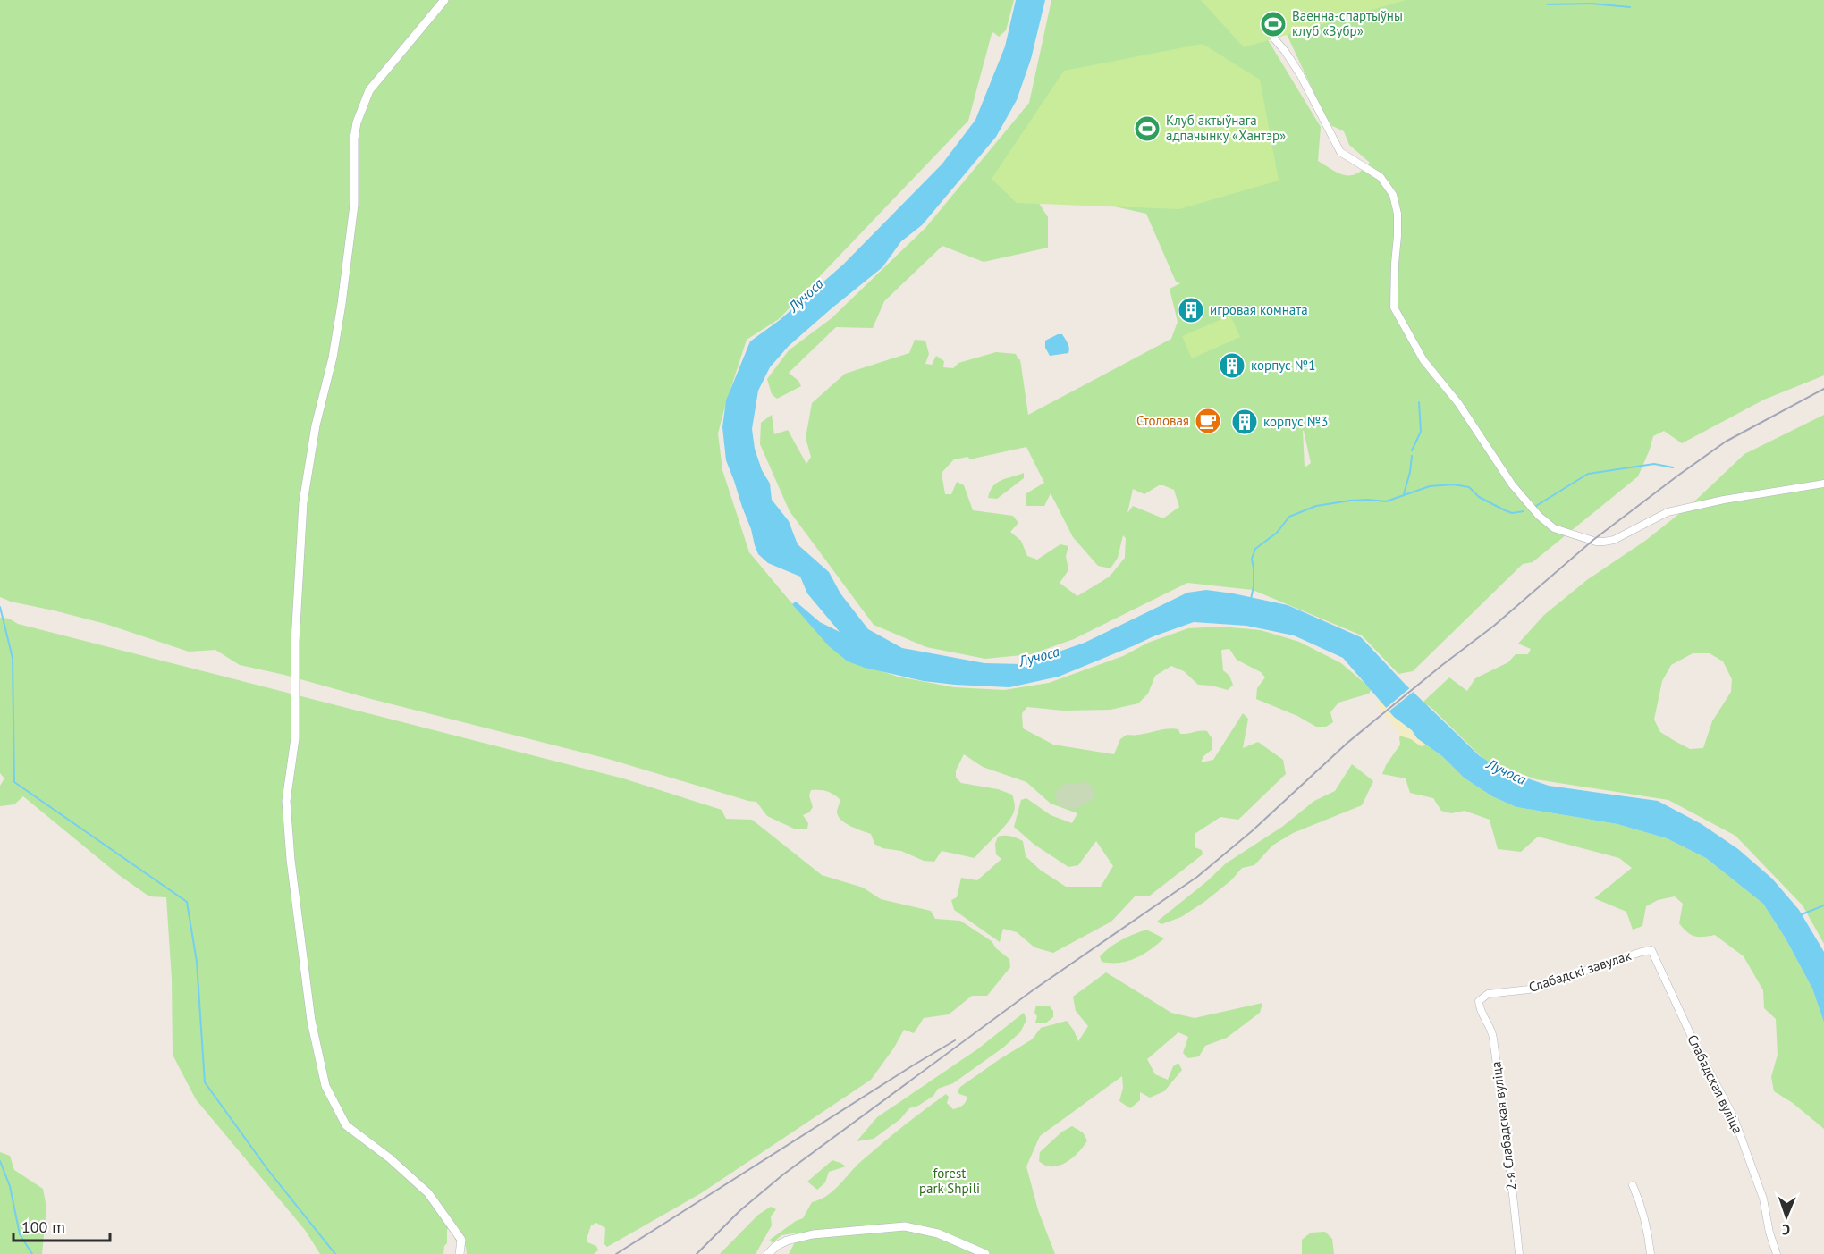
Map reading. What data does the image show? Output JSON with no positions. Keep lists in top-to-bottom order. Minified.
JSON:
{"streets":{"street":["Слабадскі завулак","Слабадская вуліца","2-я Слабадская вуліца"]},"crossings":[["Слабадскі завулак","Слабадская вуліца"],["Слабадскі завулак","2-я Слабадская вуліца"]],"water":["Лучоса"],"parks":["forest park Shpili"],"places":{"sports":["Ваенна-спартыўны клуб «Зубр»","Клуб актыўнага адпачынку «Хантэр»"],"building":["игровая комната","корпус №1","корпус №3"],"cafe":["Столовая"]},"scale_bar":"100 m","north":"bottom"}
